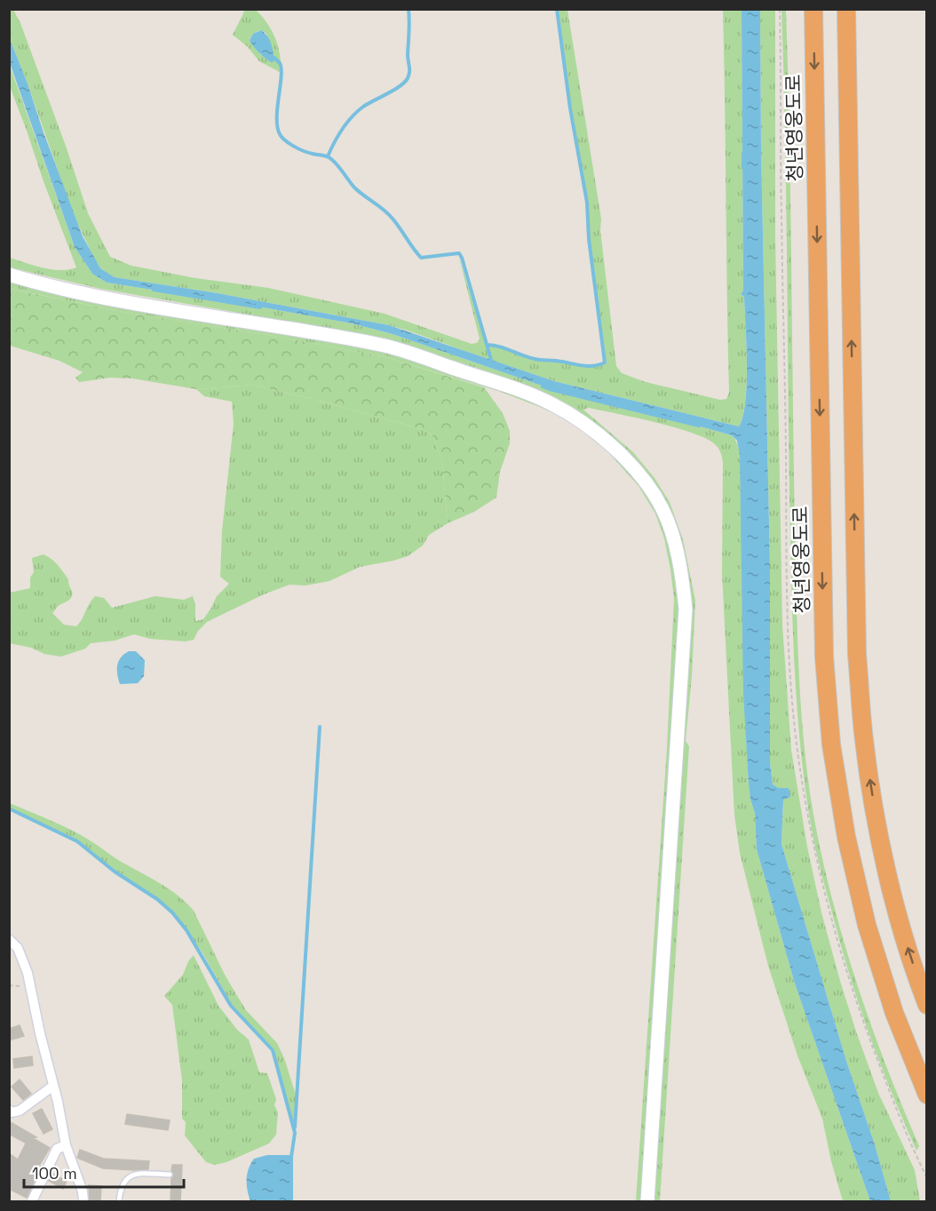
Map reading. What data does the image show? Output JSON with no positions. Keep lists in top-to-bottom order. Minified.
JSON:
{"streets":{"highway":["청년영웅도로"]},"scale_bar":"100 m"}
